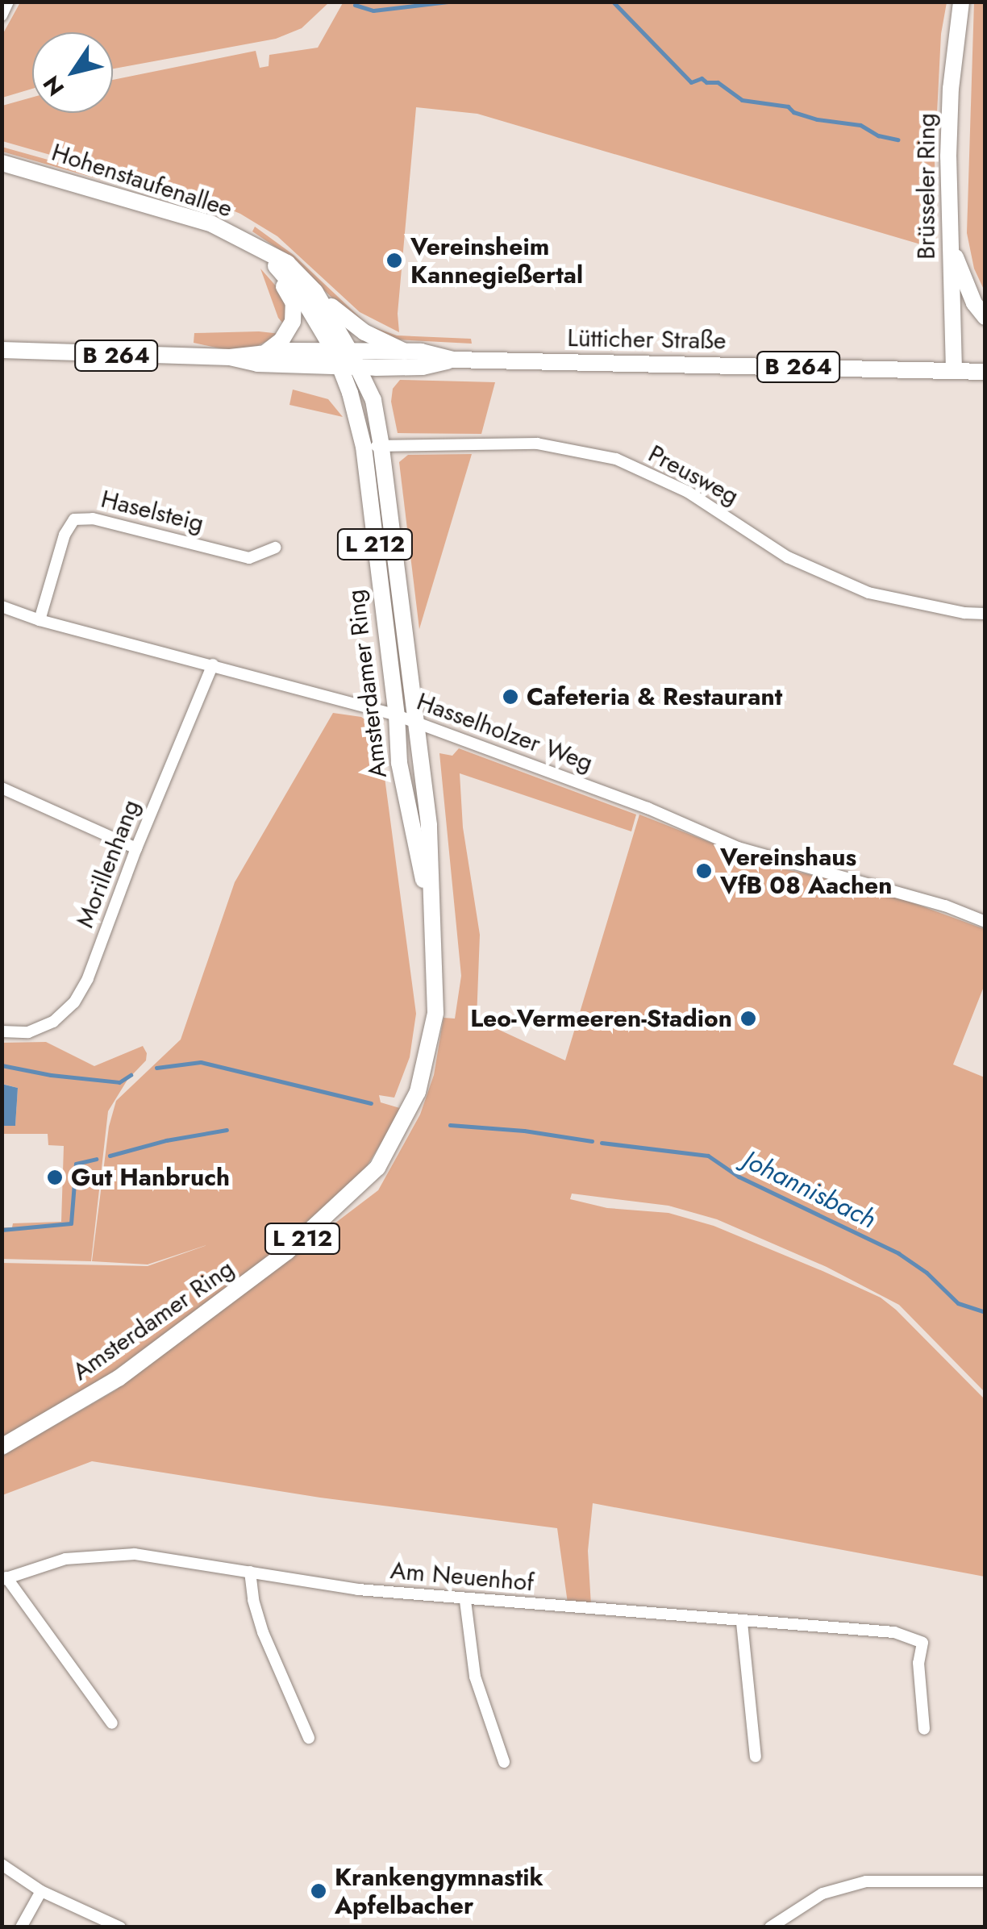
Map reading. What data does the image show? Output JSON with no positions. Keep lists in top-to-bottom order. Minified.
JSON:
{"streets":{"main road":["Hohenstaufenallee","Brüsseler Ring","Lütticher Straße","B 264","L 212","Amsterdamer Ring"],"street":["Preusweg","Haselsteig","Hasselholzer Weg","Morillenhang","Am Neuenhof"]},"crossings":[["Hohenstaufenallee","Lütticher Straße"],["Hohenstaufenallee","Amsterdamer Ring"],["Brüsseler Ring","Lütticher Straße"],["Lütticher Straße","Amsterdamer Ring"],["Preusweg","Amsterdamer Ring"],["Haselsteig","Hasselholzer Weg"],["Amsterdamer Ring","Hasselholzer Weg"],["Hasselholzer Weg","Morillenhang"]],"water":["Johannisbach"],"places":["Vereinsheim Kannegießertal","Cafeteria & Restaurant","Vereinshaus VfB 08 Aachen","Leo-Vermeeren-Stadion","Gut Hanbruch","Krankengymnastik Apfelbacher"],"north":"bottom left"}
